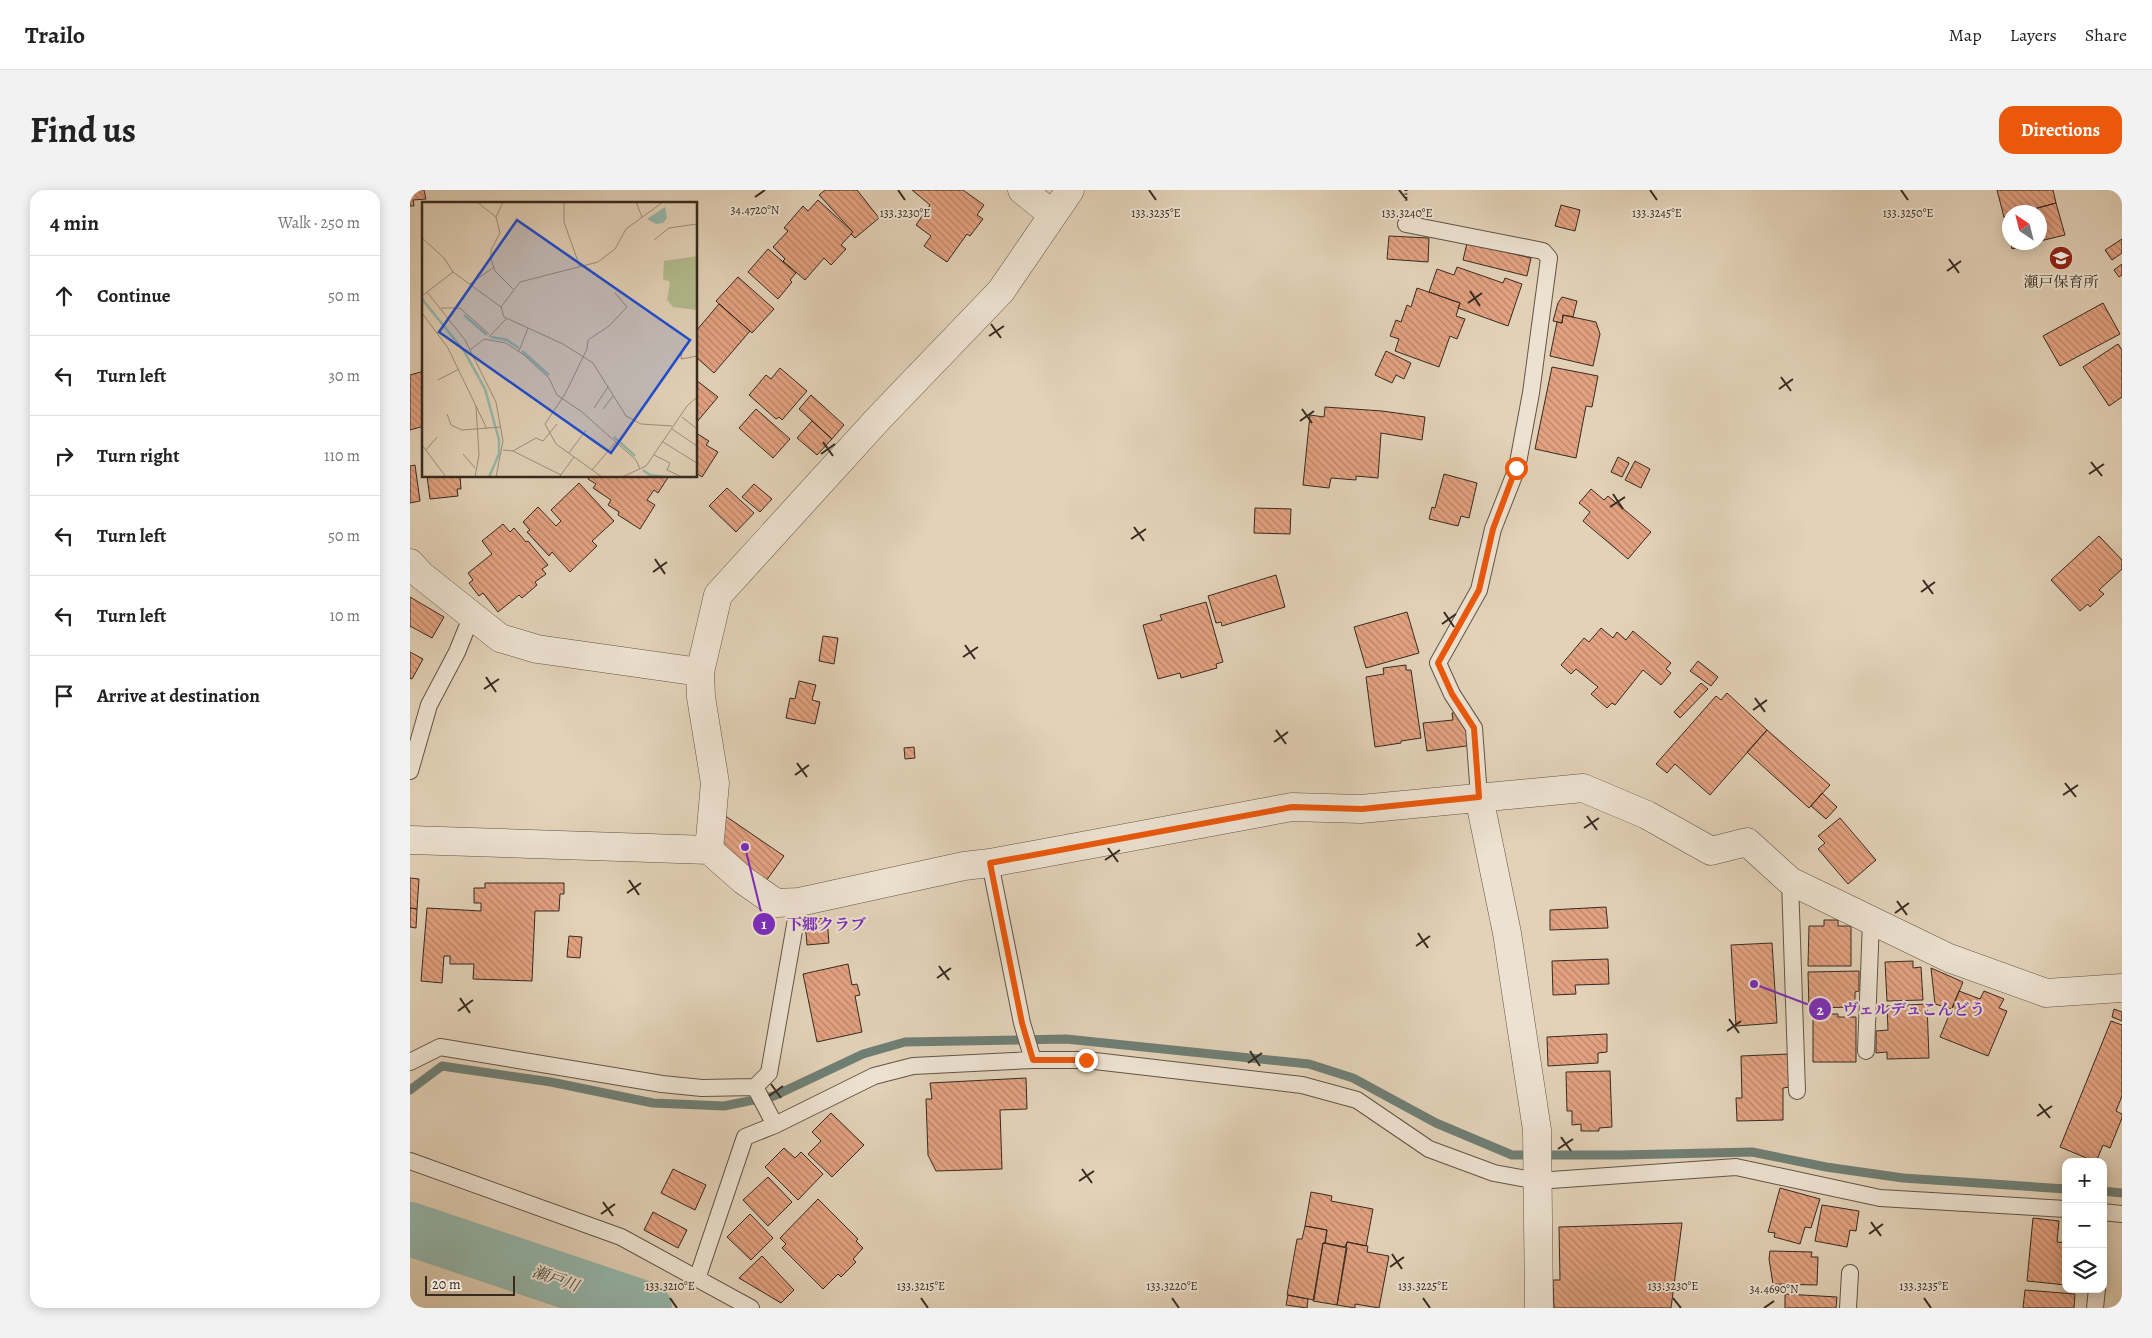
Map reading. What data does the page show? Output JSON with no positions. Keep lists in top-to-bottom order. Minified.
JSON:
{"water":["瀬戸川"],"places":{"school or university":["瀬戸保育所"],"other":["下郷クラブ","ヴェルデュこんどう"]},"scale_bar":"20 m","north":"top left","page":{"header":"Trailo","nav":["Map","Layers","Share"],"title":"Find us","buttons":"Directions","heading":["4 min","Walk · 250 m"],"list":[["Continue","50 m"],["Turn left","30 m"],["Turn right","110 m"],["Turn left","50 m"],["Turn left","10 m"],"Arrive at destination"],"map_buttons":["+","−"],"scale":"20 m"},"coordinates":["34.4720°N","133.3245°E","133.3230°E","133.3235°E","133.3240°E","133.3250°E","133.3210°E","133.3215°E","133.3220°E","133.3225°E","34.4690°N"]}
